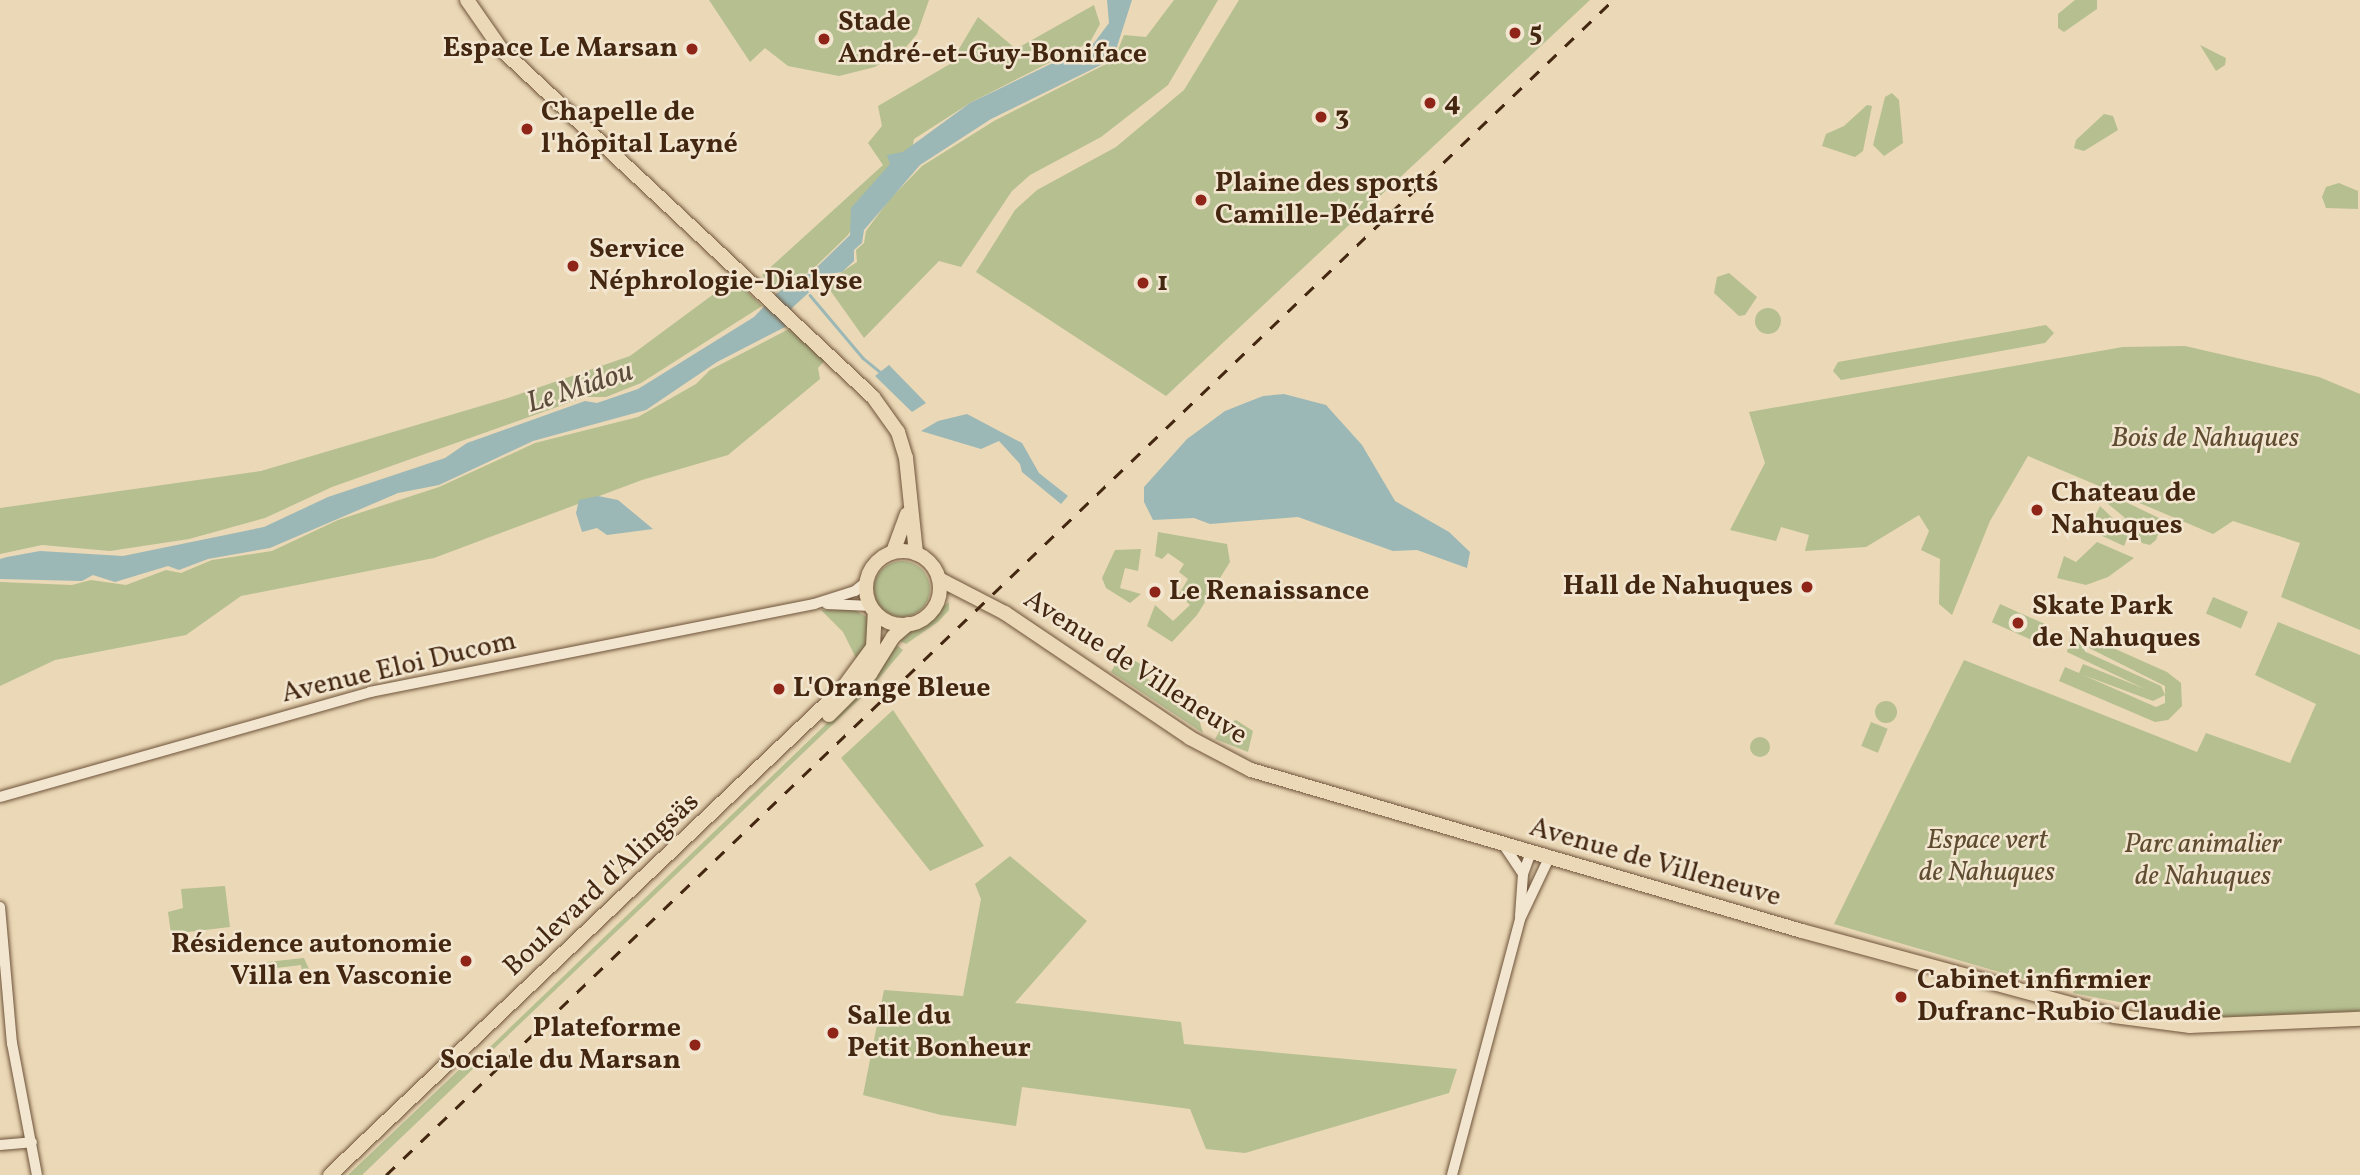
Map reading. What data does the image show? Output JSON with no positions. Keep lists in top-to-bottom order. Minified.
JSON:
{"streets":{"main road":["Avenue de Villeneuve","Boulevard d'Alingsäs"],"street":["Avenue Eloi Ducom"]},"crossings":[["Avenue Eloi Ducom","Avenue de Villeneuve"],["Avenue Eloi Ducom","Boulevard d'Alingsäs"],["Avenue de Villeneuve","Boulevard d'Alingsäs"]],"water":["Le Midou"],"parks":["Bois de Nahuques","Espace vert de Nahuques","Parc animalier de Nahuques"],"places":["5","Stade André-et-Guy-Boniface","Espace Le Marsan","4","3","Chapelle de l'hôpital Layné","Plaine des sports Camille-Pédarré","Service Néphrologie-Dialyse","1","Chateau de Nahuques","Hall de Nahuques","Le Renaissance","Skate Park de Nahuques","L'Orange Bleue","Résidence autonomie Villa en Vasconie","Cabinet infirmier Dufranc-Rubio Claudie","Salle du Petit Bonheur","Plateforme Sociale du Marsan"]}
